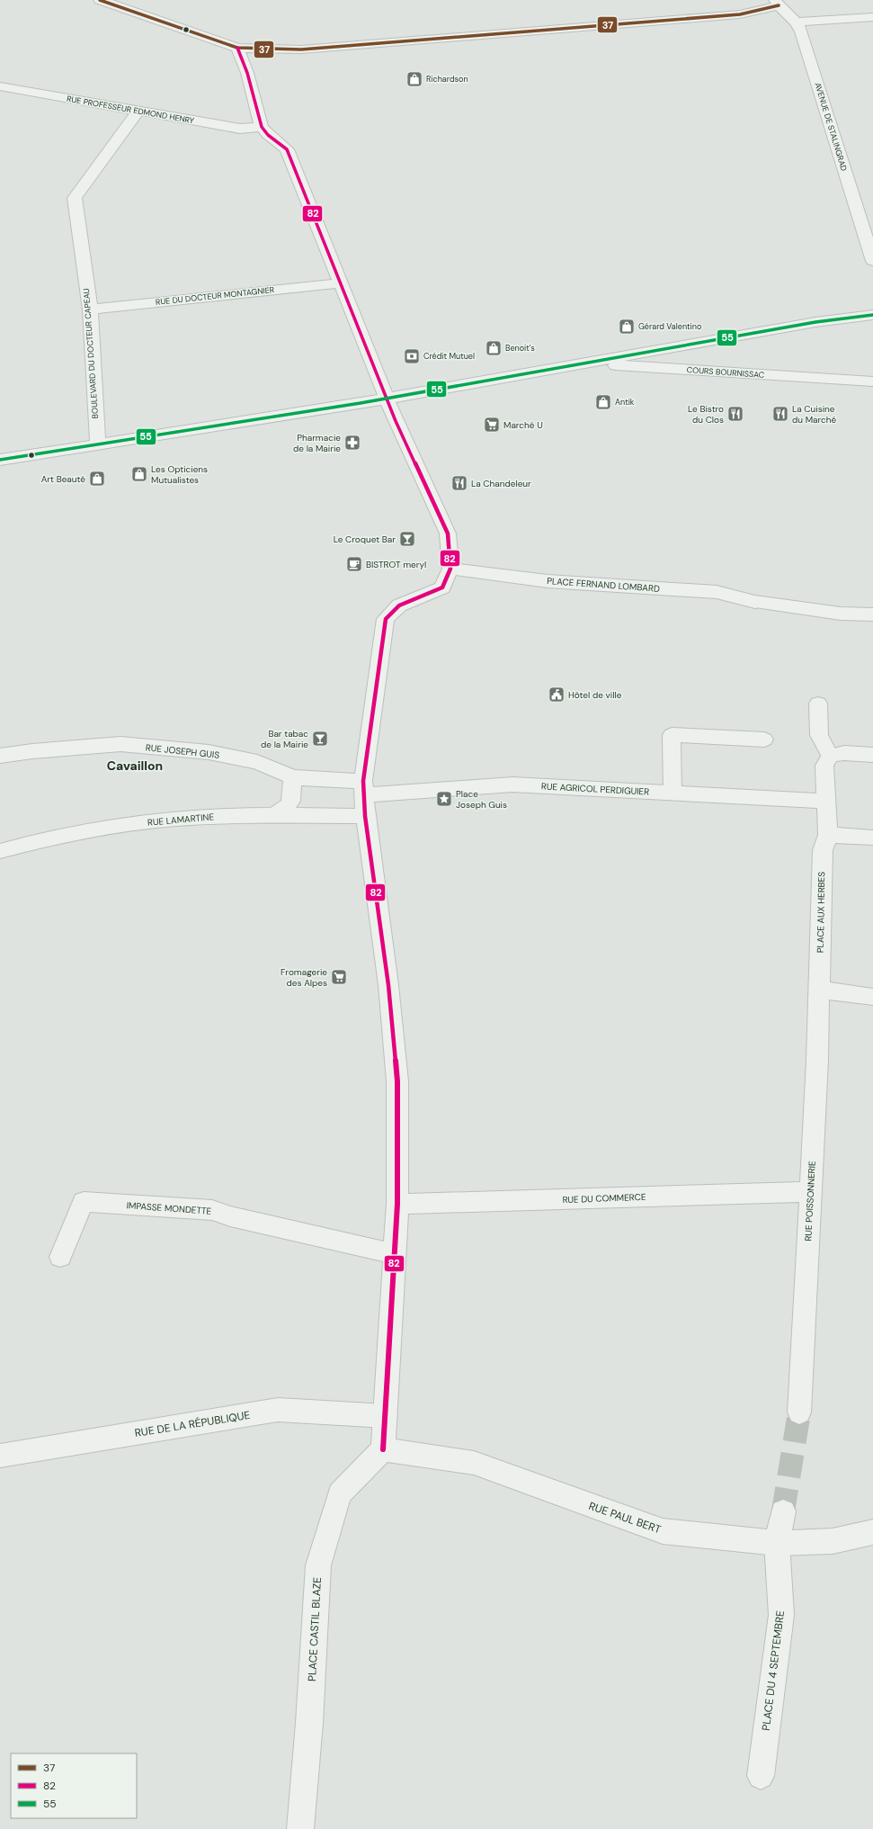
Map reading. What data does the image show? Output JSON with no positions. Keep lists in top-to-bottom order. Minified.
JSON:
{"streets":{"street":["RUE PROFESSEUR EDMOND HENRY","AVENUE DE STALINGRAD","RUE DU DOCTEUR MONTAGNIER","BOULEVARD DU DOCTEUR CAPEAU","COURS BOURNISSAC","PLACE FERNAND LOMBARD","RUE JOSEPH GUIS","RUE AGRICOL PERDIGUIER","RUE LAMARTINE","PLACE AUX HERBES","RUE DU COMMERCE","RUE POISSONNERIE","IMPASSE MONDETTE","RUE DE LA RÉPUBLIQUE","RUE PAUL BERT","PLACE CASTIL BLAZE","PLACE DU 4 SEPTEMBRE"]},"crossings":[["RUE PROFESSEUR EDMOND HENRY","BOULEVARD DU DOCTEUR CAPEAU"],["RUE DU DOCTEUR MONTAGNIER","BOULEVARD DU DOCTEUR CAPEAU"],["BOULEVARD DU DOCTEUR CAPEAU","COURS BOURNISSAC"],["RUE JOSEPH GUIS","RUE AGRICOL PERDIGUIER"],["RUE JOSEPH GUIS","RUE LAMARTINE"],["RUE AGRICOL PERDIGUIER","RUE LAMARTINE"],["RUE AGRICOL PERDIGUIER","PLACE AUX HERBES"],["PLACE AUX HERBES","RUE POISSONNERIE"],["RUE DU COMMERCE","RUE POISSONNERIE"],["RUE PAUL BERT","PLACE CASTIL BLAZE"],["RUE PAUL BERT","PLACE DU 4 SEPTEMBRE"]],"districts":["Cavaillon"],"places":{"shop":["Richardson","Gérard Valentino","Benoit's","Antik","Les Opticiens Mutualistes","Art Beauté"],"bank":["Crédit Mutuel"],"restaurant":["Le Bistro du Clos","La Cuisine du Marché","La Chandeleur"],"supermarket":["Marché U","Fromagerie des Alpes"],"pharmacy":["Pharmacie de la Mairie"],"bar":["Le Croquet Bar","Bar tabac de la Mairie"],"cafe":["BISTROT meryl"],"public building":["Hôtel de ville"],"place":["Place Joseph Guis"]},"lines":["transit line 37","transit line 82","transit line 55"],"legend":["37","82","55"]}
